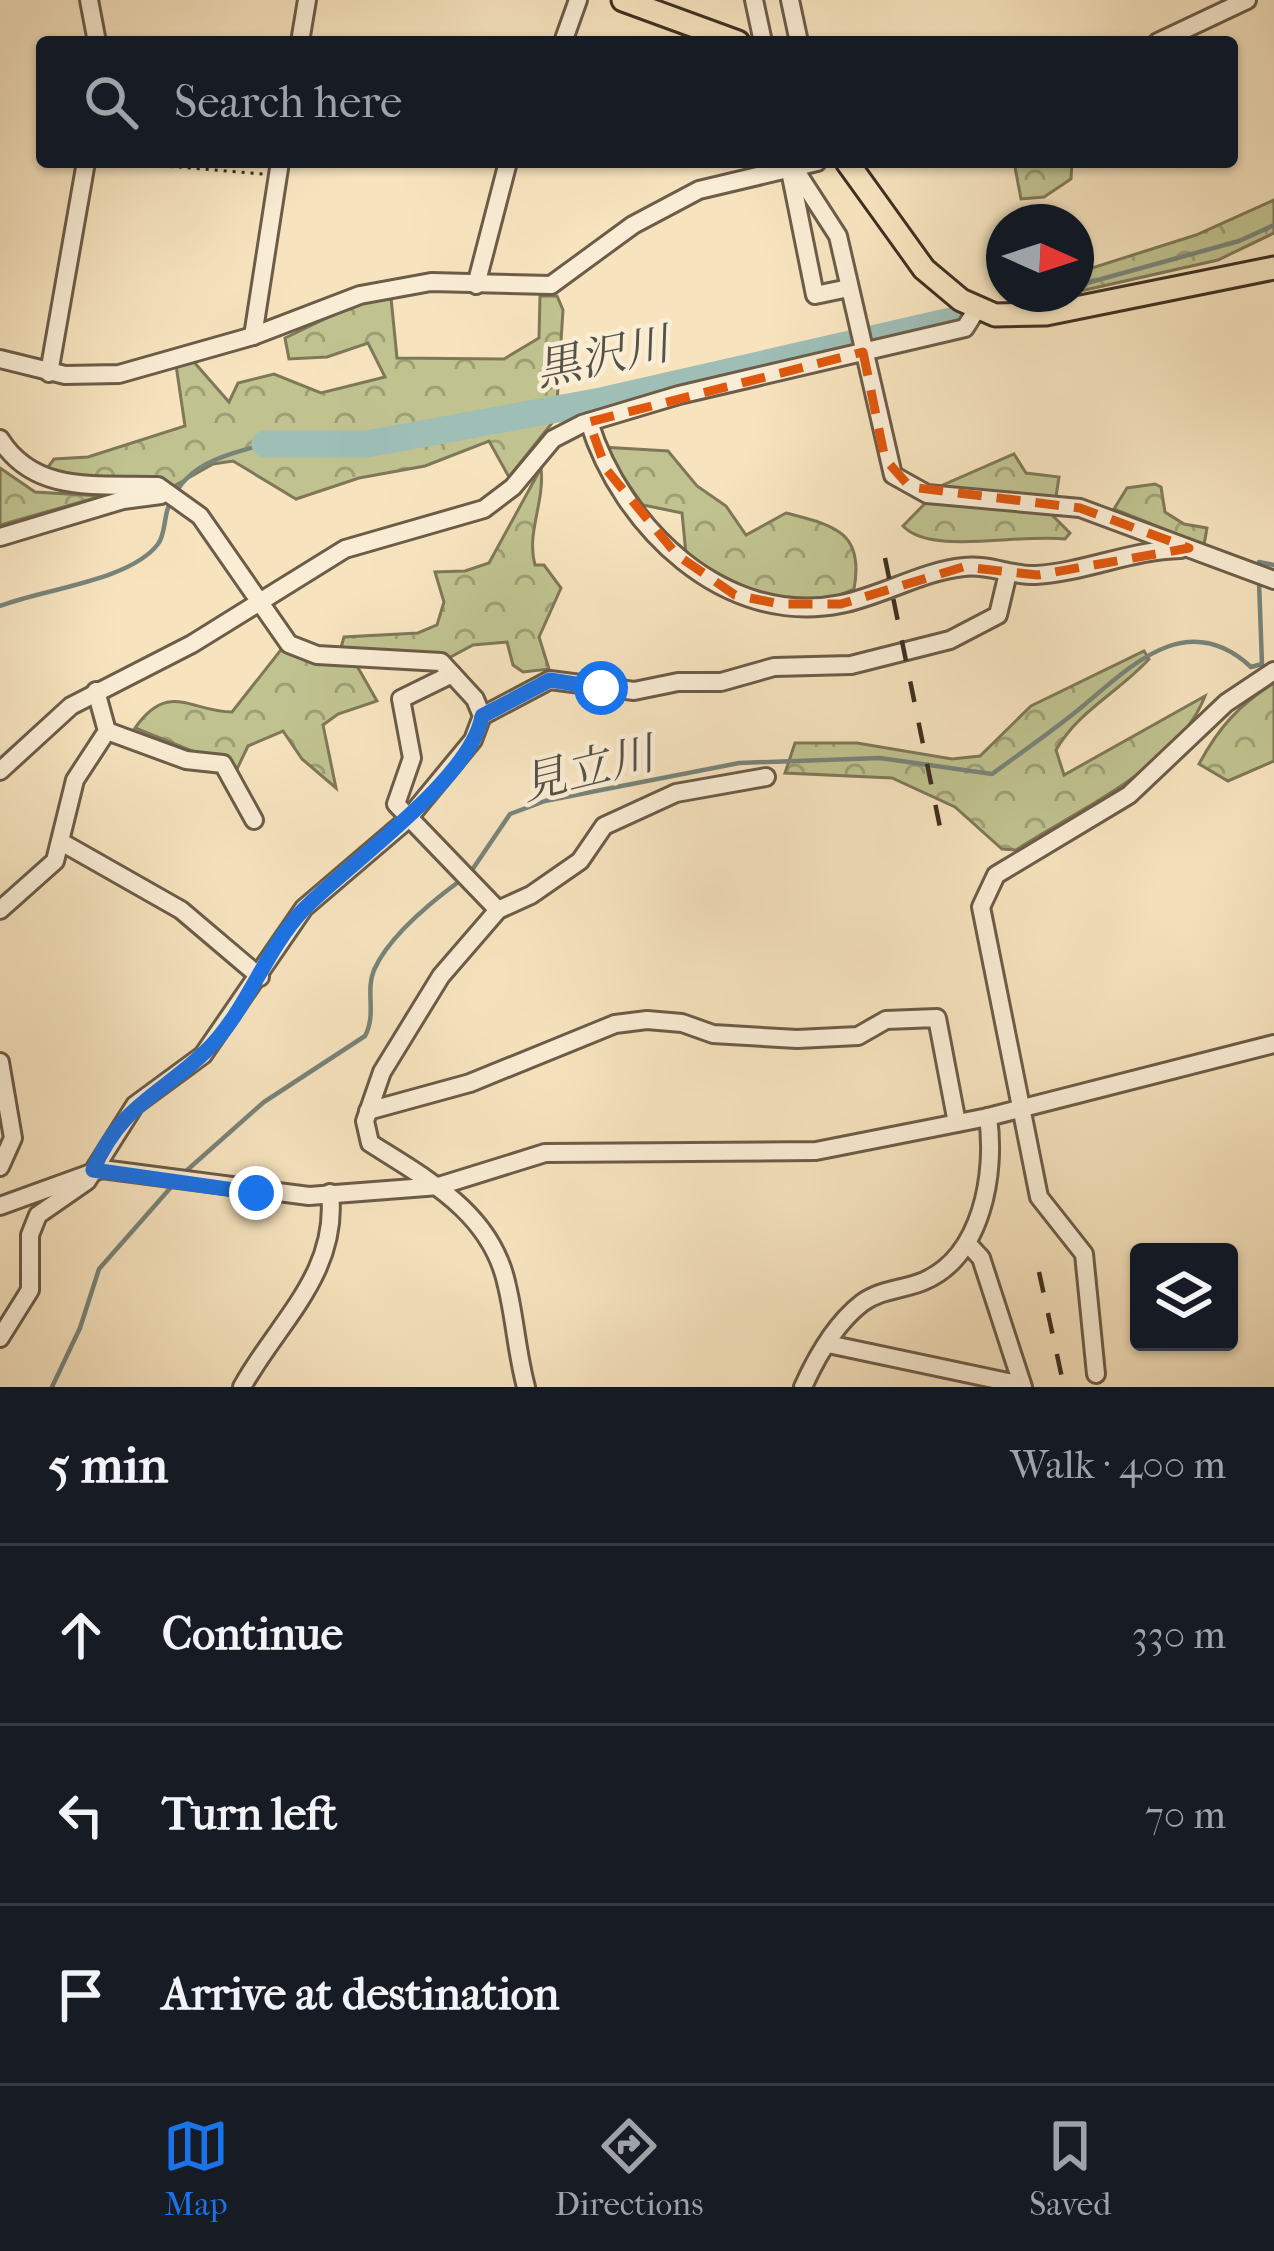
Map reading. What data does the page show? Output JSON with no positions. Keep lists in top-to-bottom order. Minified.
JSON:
{"water":["黒沢川","見立川"],"north":"right","page":{"search":"Search here","heading":["5 min","Walk · 400 m"],"list":[["Continue","330 m"],["Turn left","70 m"],"Arrive at destination"],"nav":["Map","Directions","Saved"]}}
